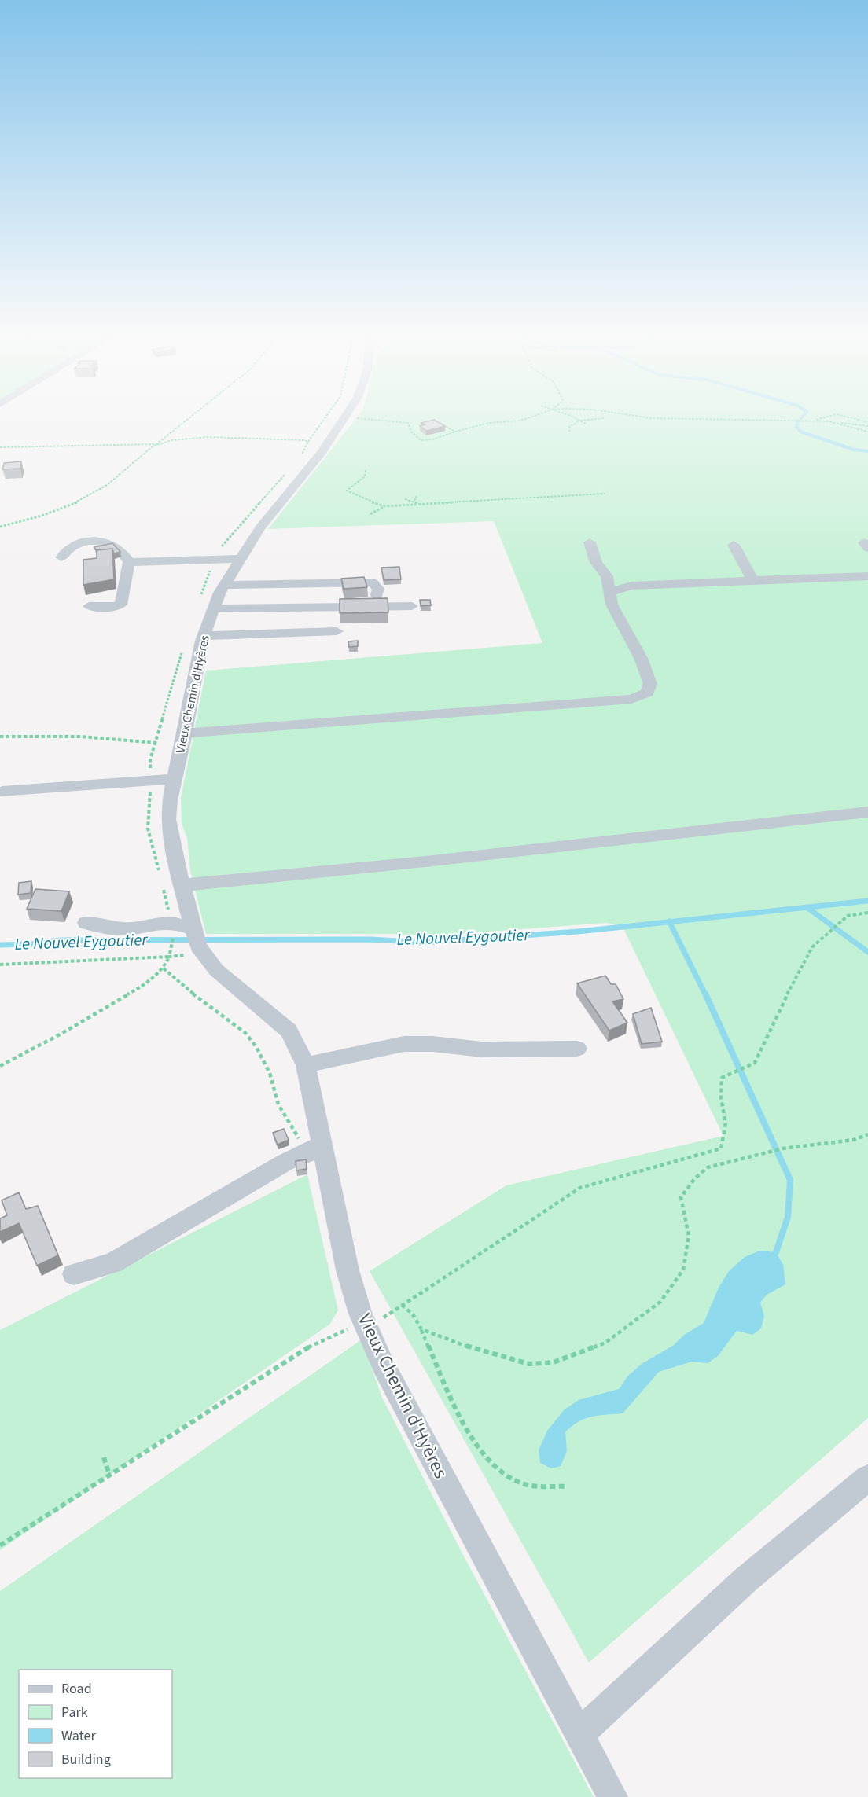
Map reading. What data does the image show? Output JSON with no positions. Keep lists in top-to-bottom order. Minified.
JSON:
{"streets":{"street":["Vieux Chemin d'Hyères"]},"water":["Le Nouvel Eygoutier"],"legend":["Road","Park","Water","Building"]}
